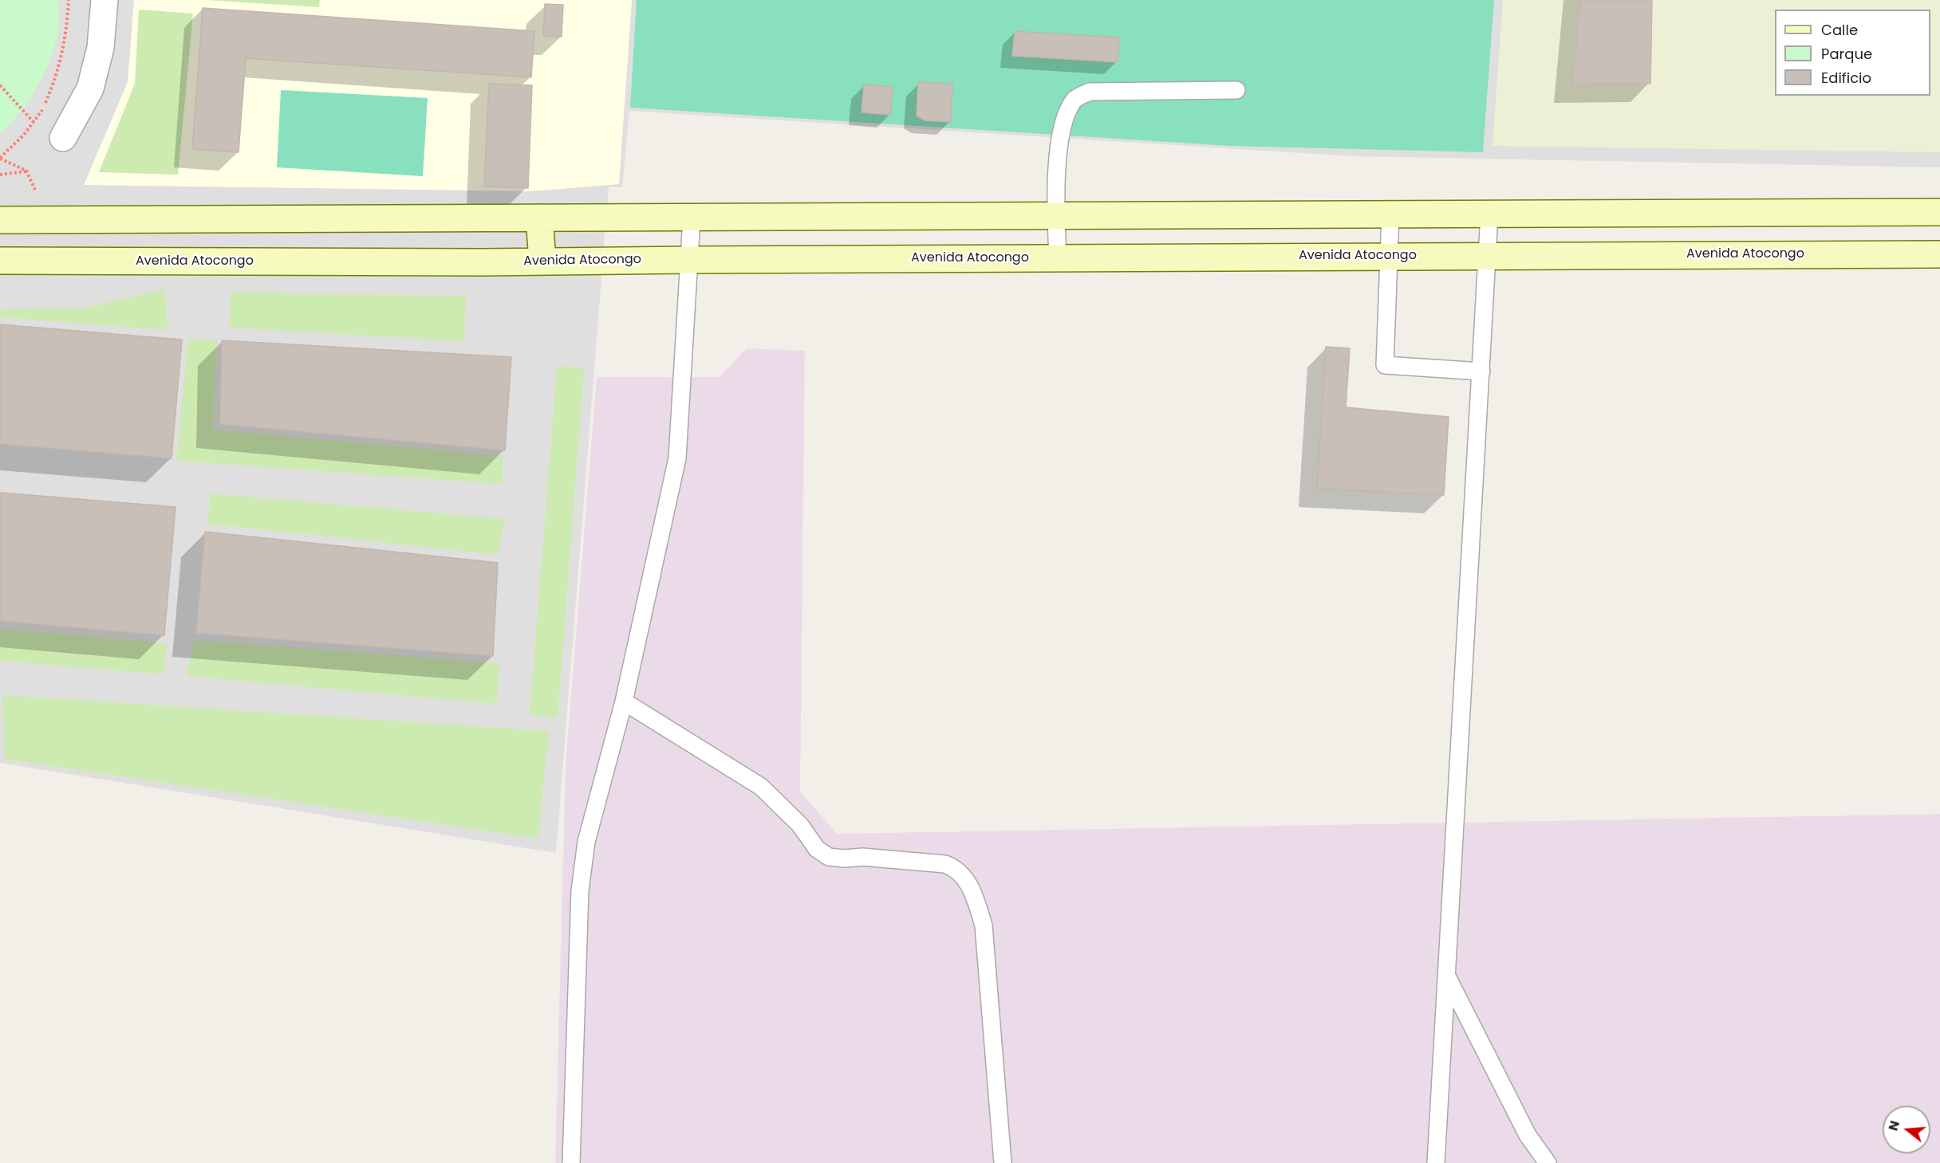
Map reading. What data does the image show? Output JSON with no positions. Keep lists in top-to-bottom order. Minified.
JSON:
{"streets":{"main road":["Avenida Atocongo"]},"legend":["Calle","Parque","Edificio"],"north":"left"}
